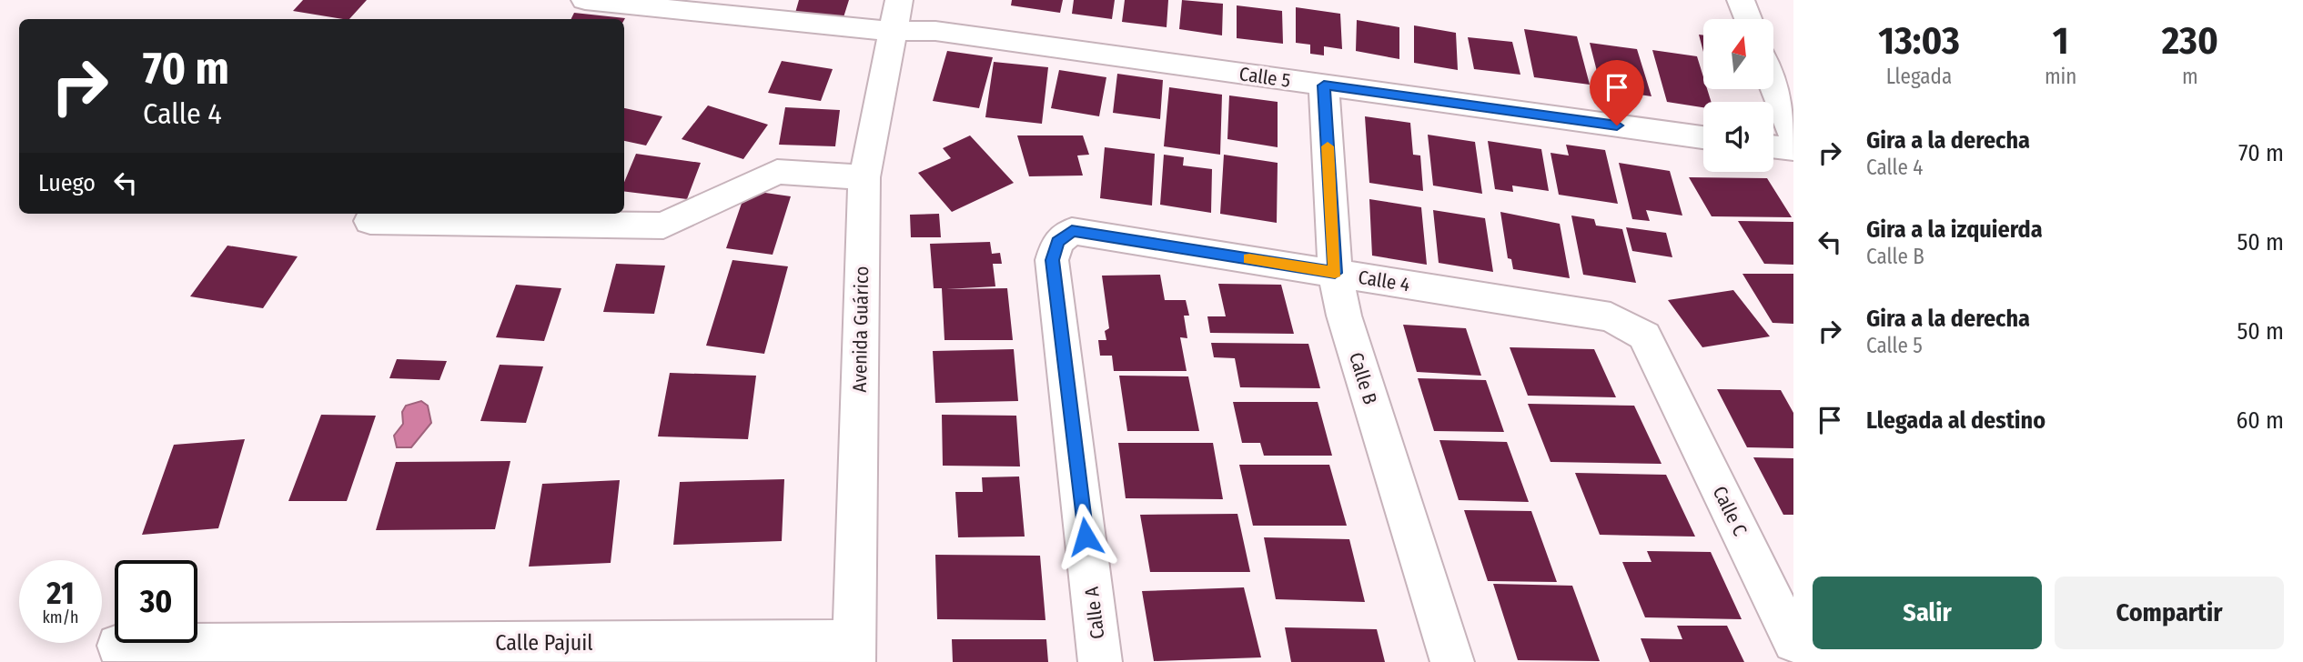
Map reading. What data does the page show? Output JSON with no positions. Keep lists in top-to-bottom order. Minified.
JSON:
{"streets":{"street":["Calle 5","Calle 4","Avenida Guárico","Calle B","Calle C","Calle A","Calle Pajuil"]},"crossings":[["Calle 5","Avenida Guárico"],["Calle 5","Calle B"],["Calle 4","Calle B"],["Calle 4","Calle C"],["Calle 4","Calle A"],["Avenida Guárico","Calle Pajuil"]],"north":"top","page":{"eta":["13:03","Llegada","1","min","230","m"],"turn":["70 m","Calle 4"],"list":[{"name":"Gira a la derecha","note":"Calle 4","value":"70 m"},{"name":"Gira a la izquierda","note":"Calle B","value":"50 m"},{"name":"Gira a la derecha","note":"Calle 5","value":"50 m"},{"name":"Llegada al destino","value":"60 m"}],"then":"Luego","speed":"21 km/h","limit":"30","buttons":["Salir","Compartir"]}}
